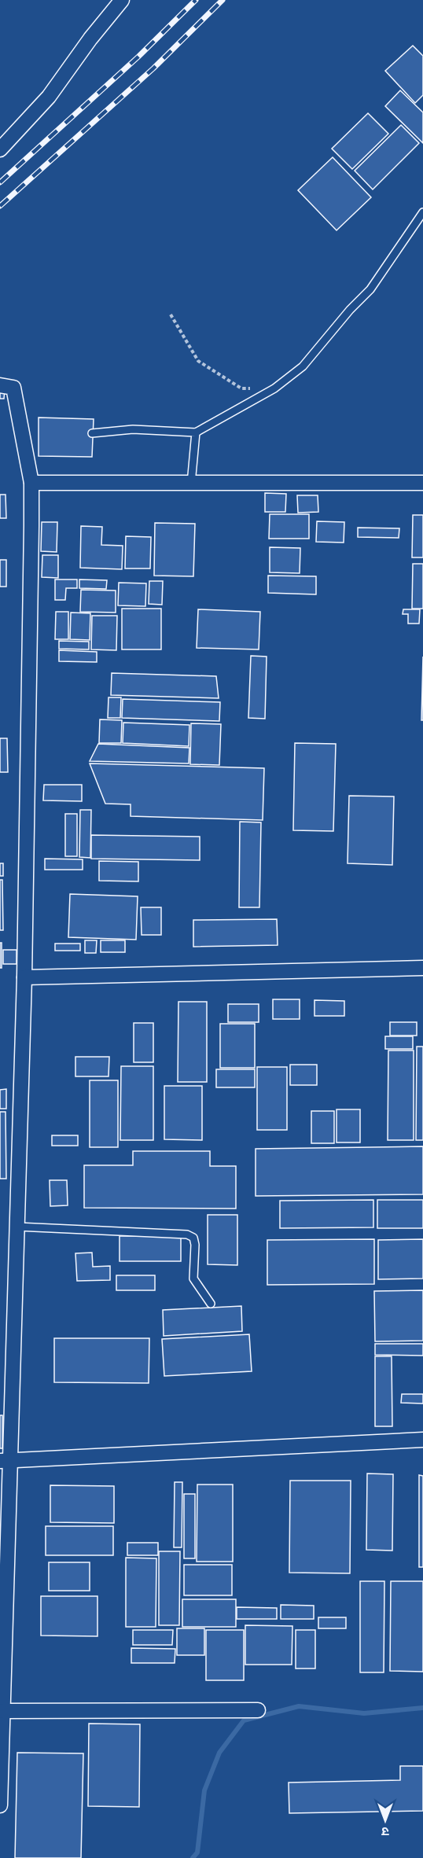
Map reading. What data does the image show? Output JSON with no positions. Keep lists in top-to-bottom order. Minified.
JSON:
{"north":"bottom"}
